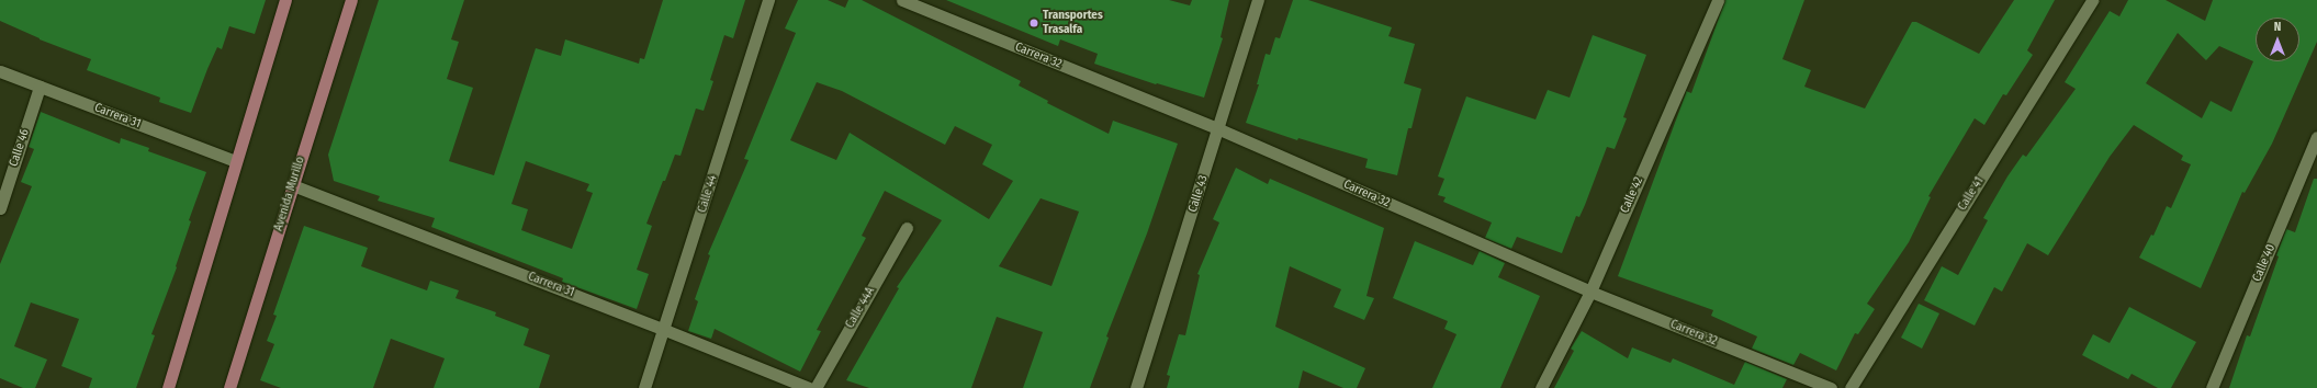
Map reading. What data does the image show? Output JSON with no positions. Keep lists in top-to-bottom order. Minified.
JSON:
{"streets":{"main road":["Avenida Murillo"],"street":["Carrera 32","Carrera 31","Calle 46","Calle 44","Calle 43","Calle 41","Calle 42","Calle 40","Calle 44A"]},"crossings":[["Carrera 32","Calle 43"],["Carrera 32","Calle 42"],["Carrera 31","Calle 46"],["Carrera 31","Avenida Murillo"],["Carrera 31","Calle 44"]],"places":["Transportes Trasalfa"],"north":"top"}
